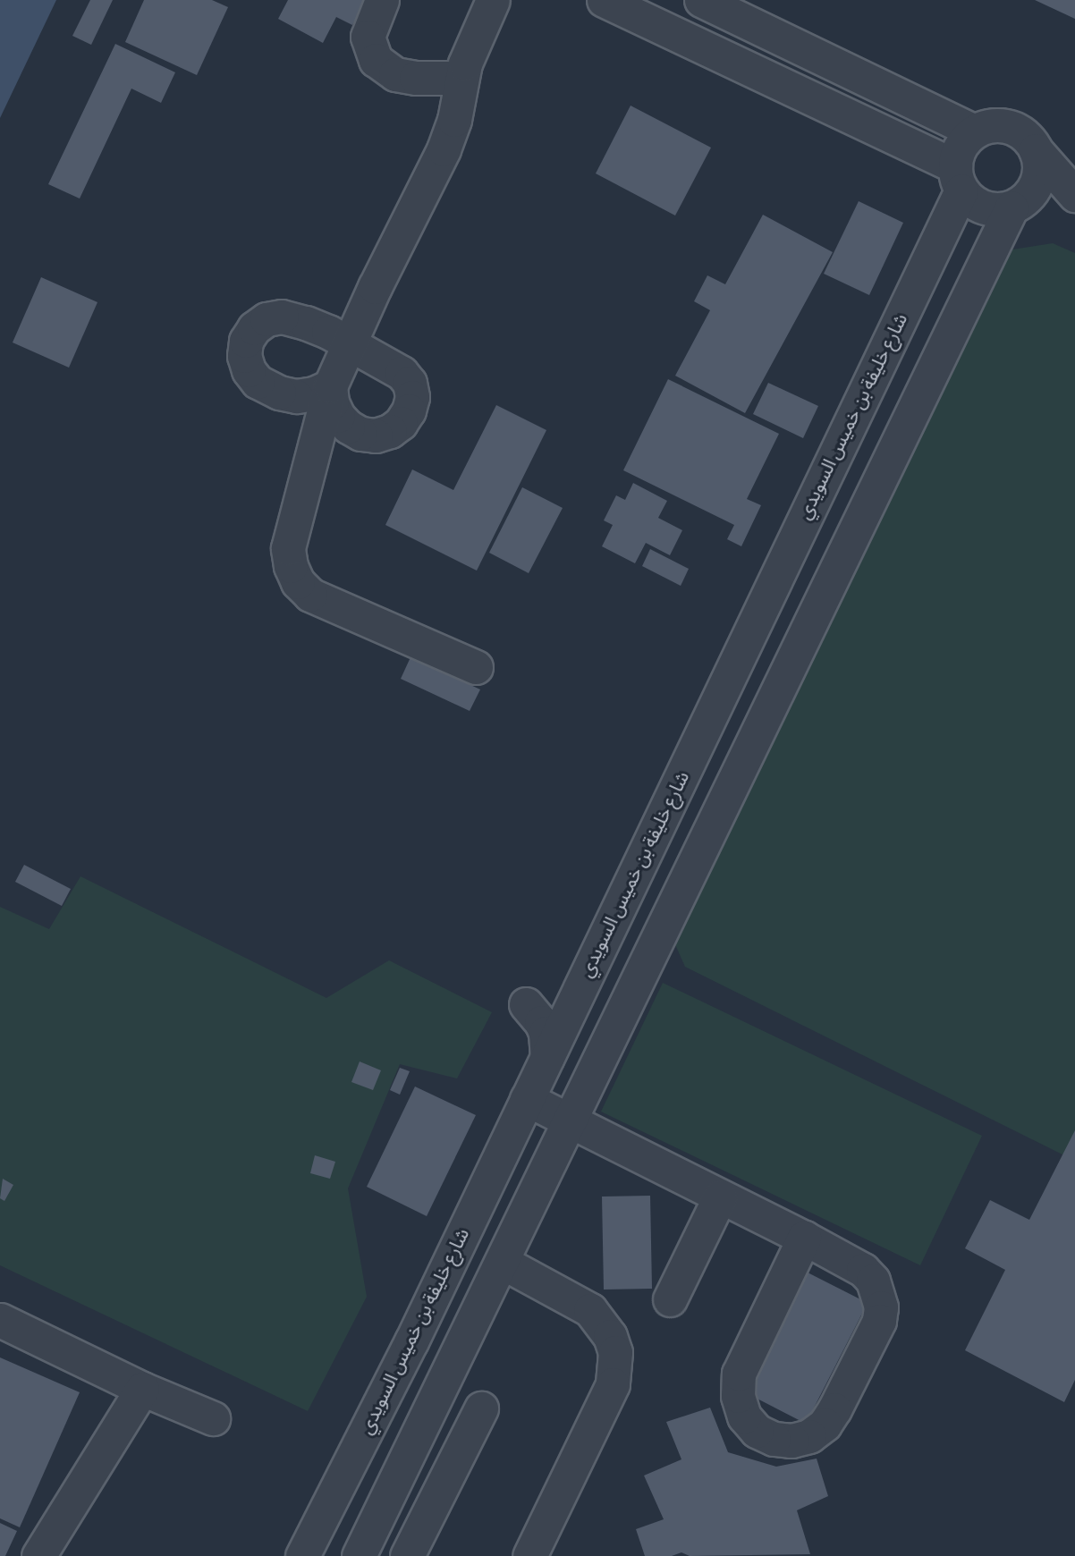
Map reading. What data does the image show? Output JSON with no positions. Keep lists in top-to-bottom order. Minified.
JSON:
{"streets":{"lane":["شارع خليفة بن خميس السويدي"]}}
